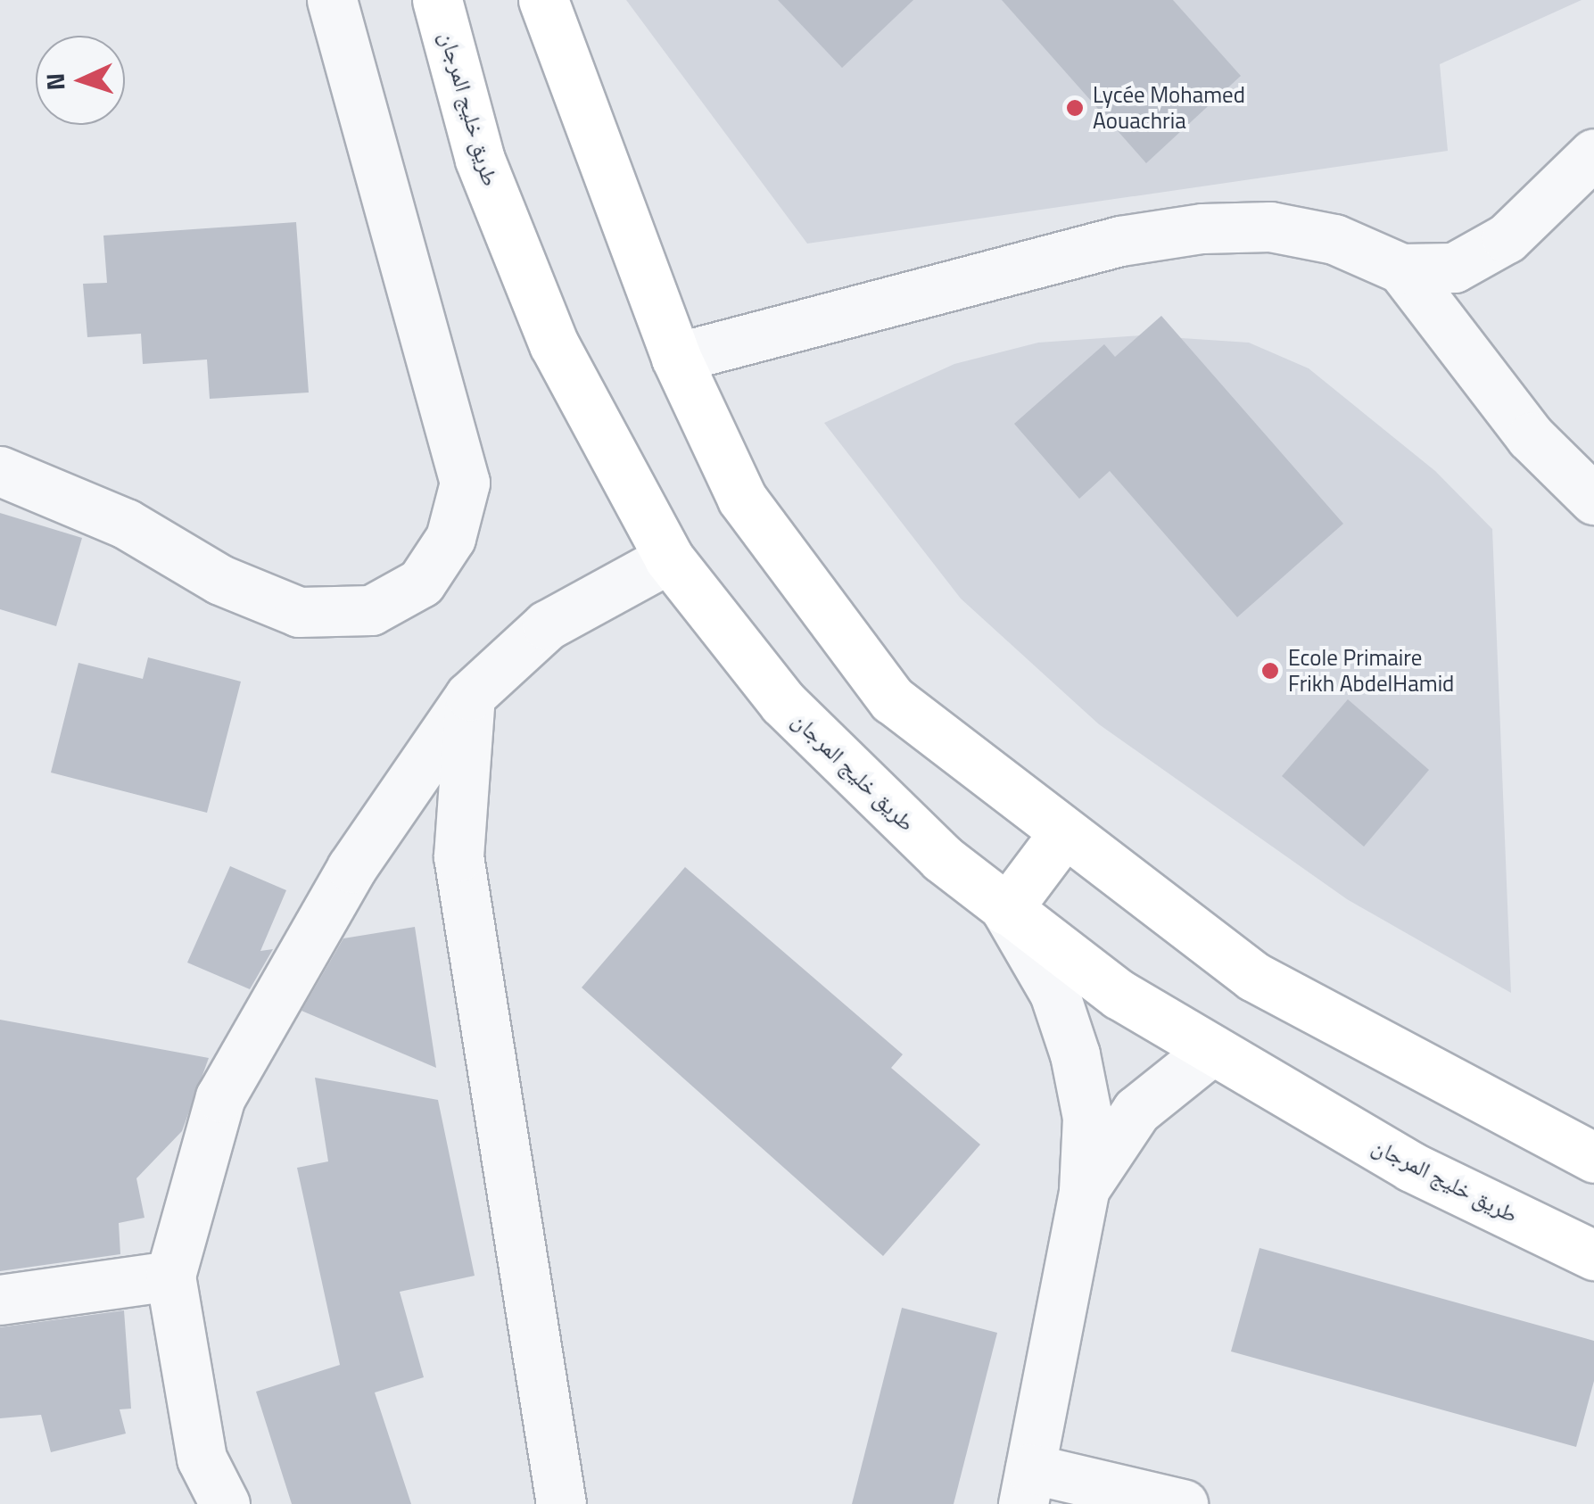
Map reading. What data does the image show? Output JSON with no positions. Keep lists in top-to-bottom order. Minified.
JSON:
{"streets":{"main road":["طريق خليج المرجان"]},"places":["Lycée Mohamed Aouachria","Ecole Primaire Frikh AbdelHamid"],"north":"left"}
